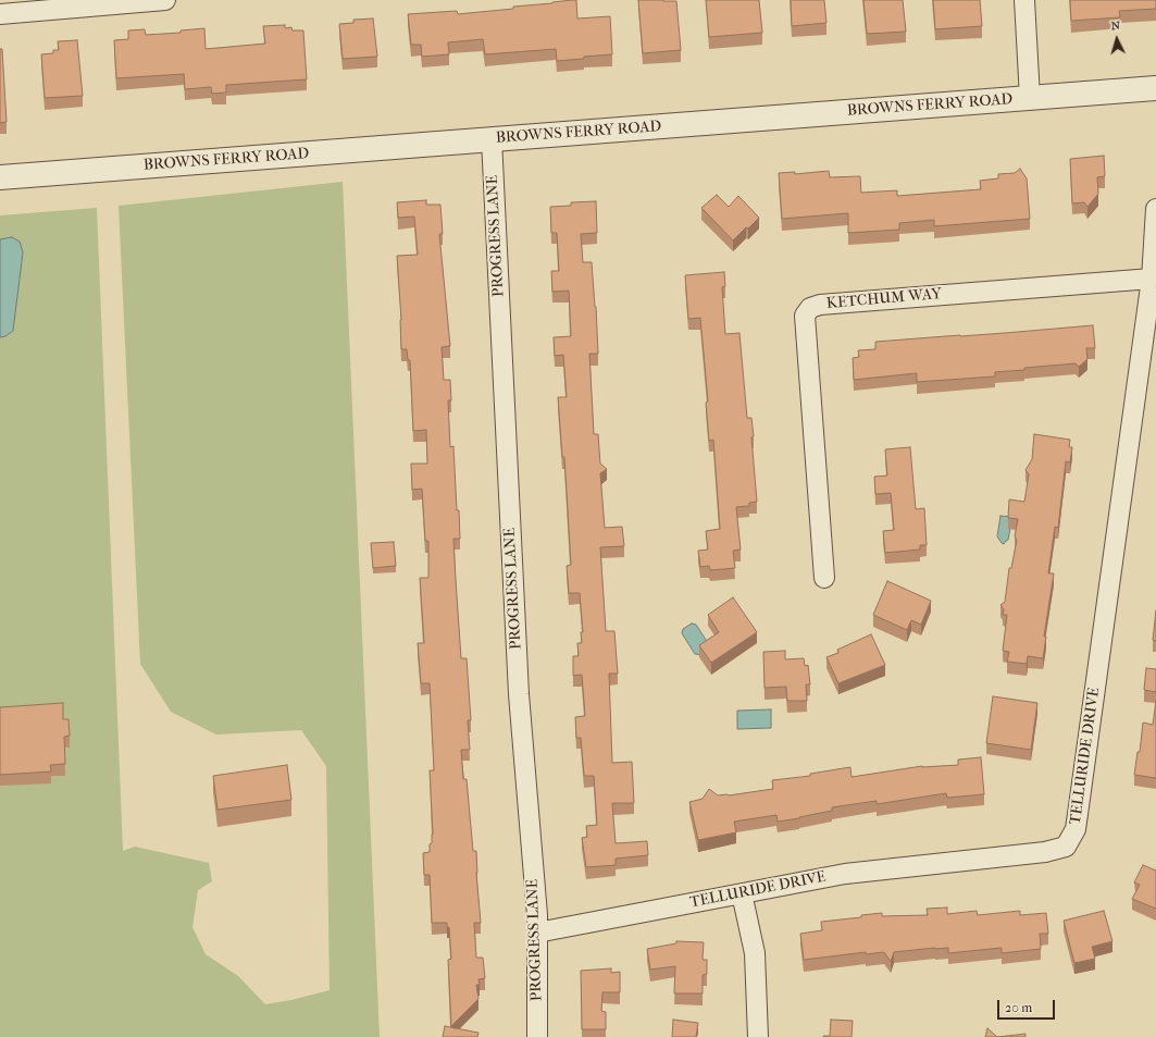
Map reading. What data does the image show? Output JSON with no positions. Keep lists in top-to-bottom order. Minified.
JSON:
{"streets":{"street":["BROWNS FERRY ROAD","PROGRESS LANE","KETCHUM WAY","TELLURIDE DRIVE"]},"crossings":[["BROWNS FERRY ROAD","PROGRESS LANE"],["PROGRESS LANE","TELLURIDE DRIVE"],["KETCHUM WAY","TELLURIDE DRIVE"]],"scale_bar":"20 m","north":"top"}
